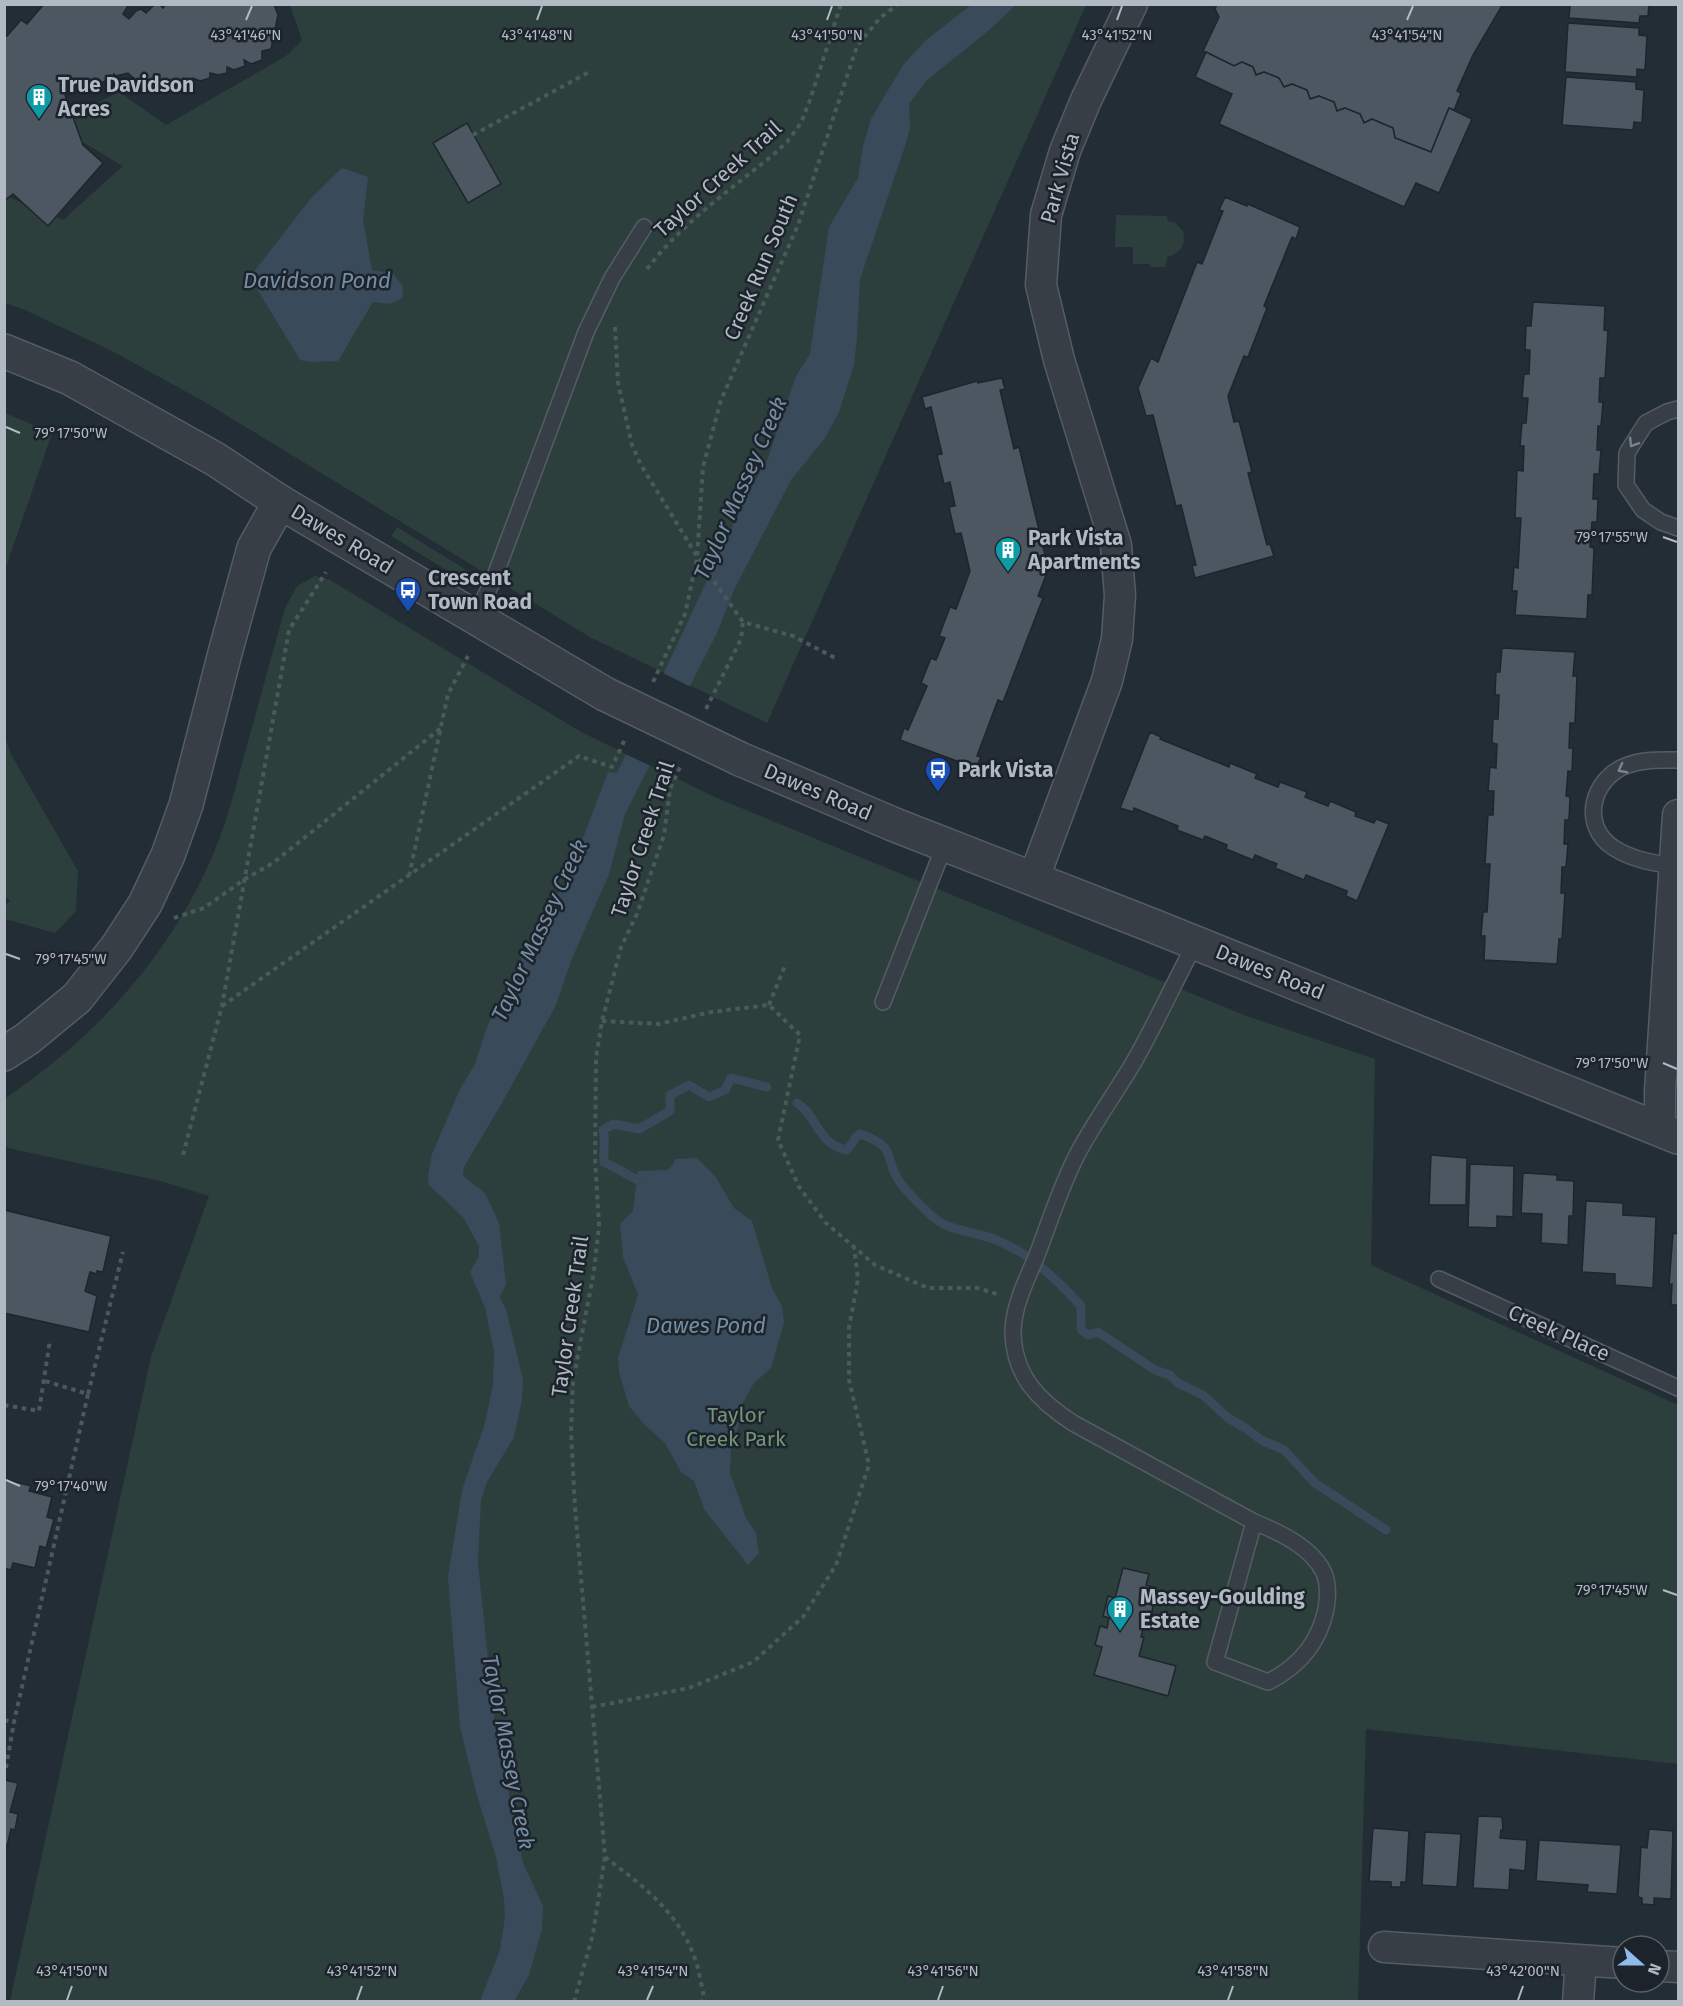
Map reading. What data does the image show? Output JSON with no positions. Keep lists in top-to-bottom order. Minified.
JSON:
{"streets":{"street":["Park Vista","Dawes Road"],"lane":["Creek Place"],"path":["Taylor Creek Trail","Creek Run South"]},"crossings":[["Park Vista","Dawes Road"]],"water":["Davidson Pond","Taylor Massey Creek","Dawes Pond"],"parks":["Taylor Creek Park"],"places":{"building":["True Davidson Acres","Park Vista Apartments","Massey-Goulding Estate"],"bus stop":["Crescent Town Road","Park Vista"]},"north":"right","coordinates":["43°41'50\"N","43°41'52\"N","43°41'54\"N","43°41'46\"N","43°41'48\"N","79°17'50\"W","79°17'55\"W","79°17'45\"W","79°17'40\"W","43°41'56\"N","43°41'58\"N","43°42'00\"N"]}
